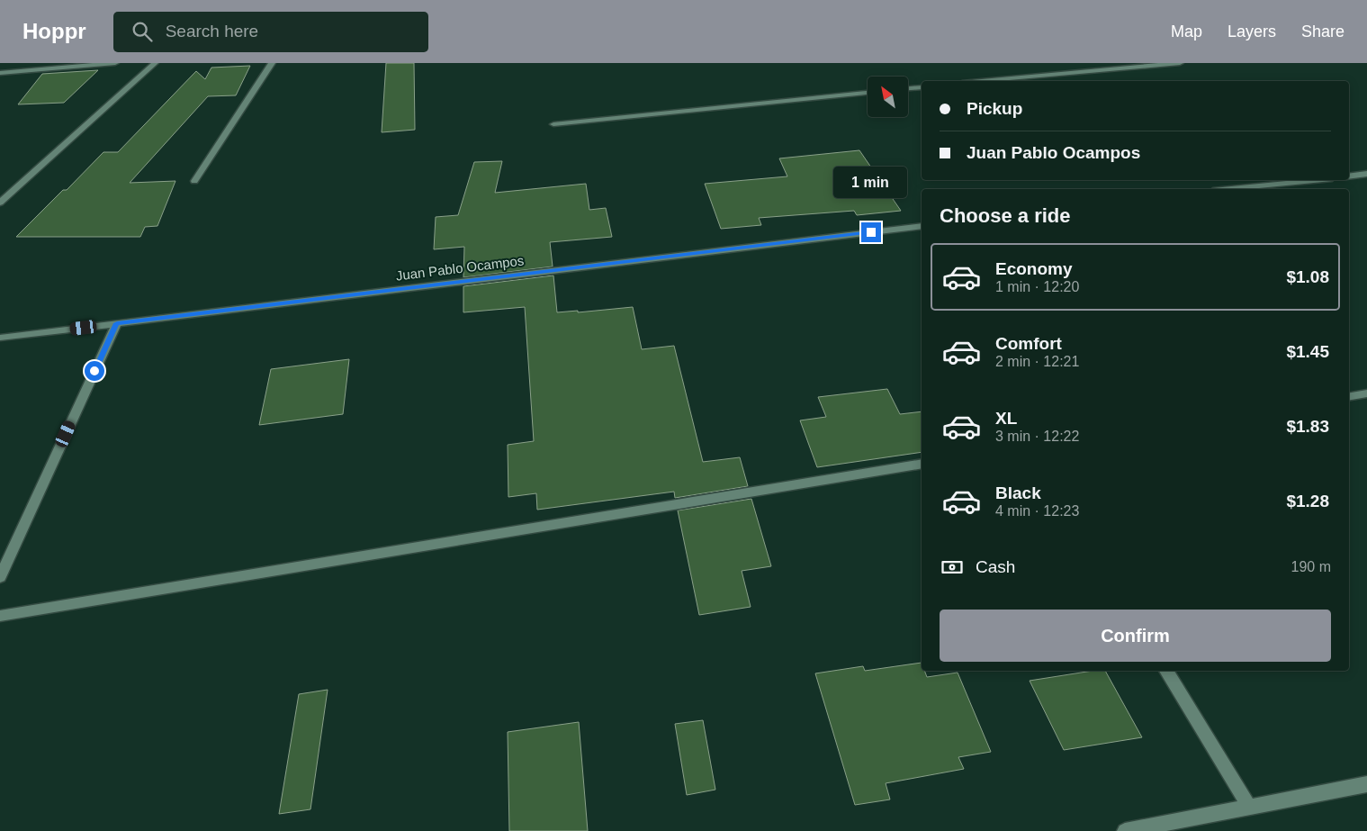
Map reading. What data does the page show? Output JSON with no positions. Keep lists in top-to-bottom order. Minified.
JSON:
{"streets":{"street":["Juan Pablo Ocampos"]},"north":"top left","page":{"header":"Hoppr","search":"Search here","nav":["Map","Layers","Share"],"banner":["Pickup","Juan Pablo Ocampos"],"bubble":"1 min","heading":"Choose a ride","list":[{"name":"Economy","note":"1 min · 12:20","value":"$1.08"},{"name":"Comfort","note":"2 min · 12:21","value":"$1.45"},{"name":"XL","note":"3 min · 12:22","value":"$1.83"},{"name":"Black","note":"4 min · 12:23","value":"$1.28"}],"pay":["Cash","190 m"],"buttons":"Confirm"}}
